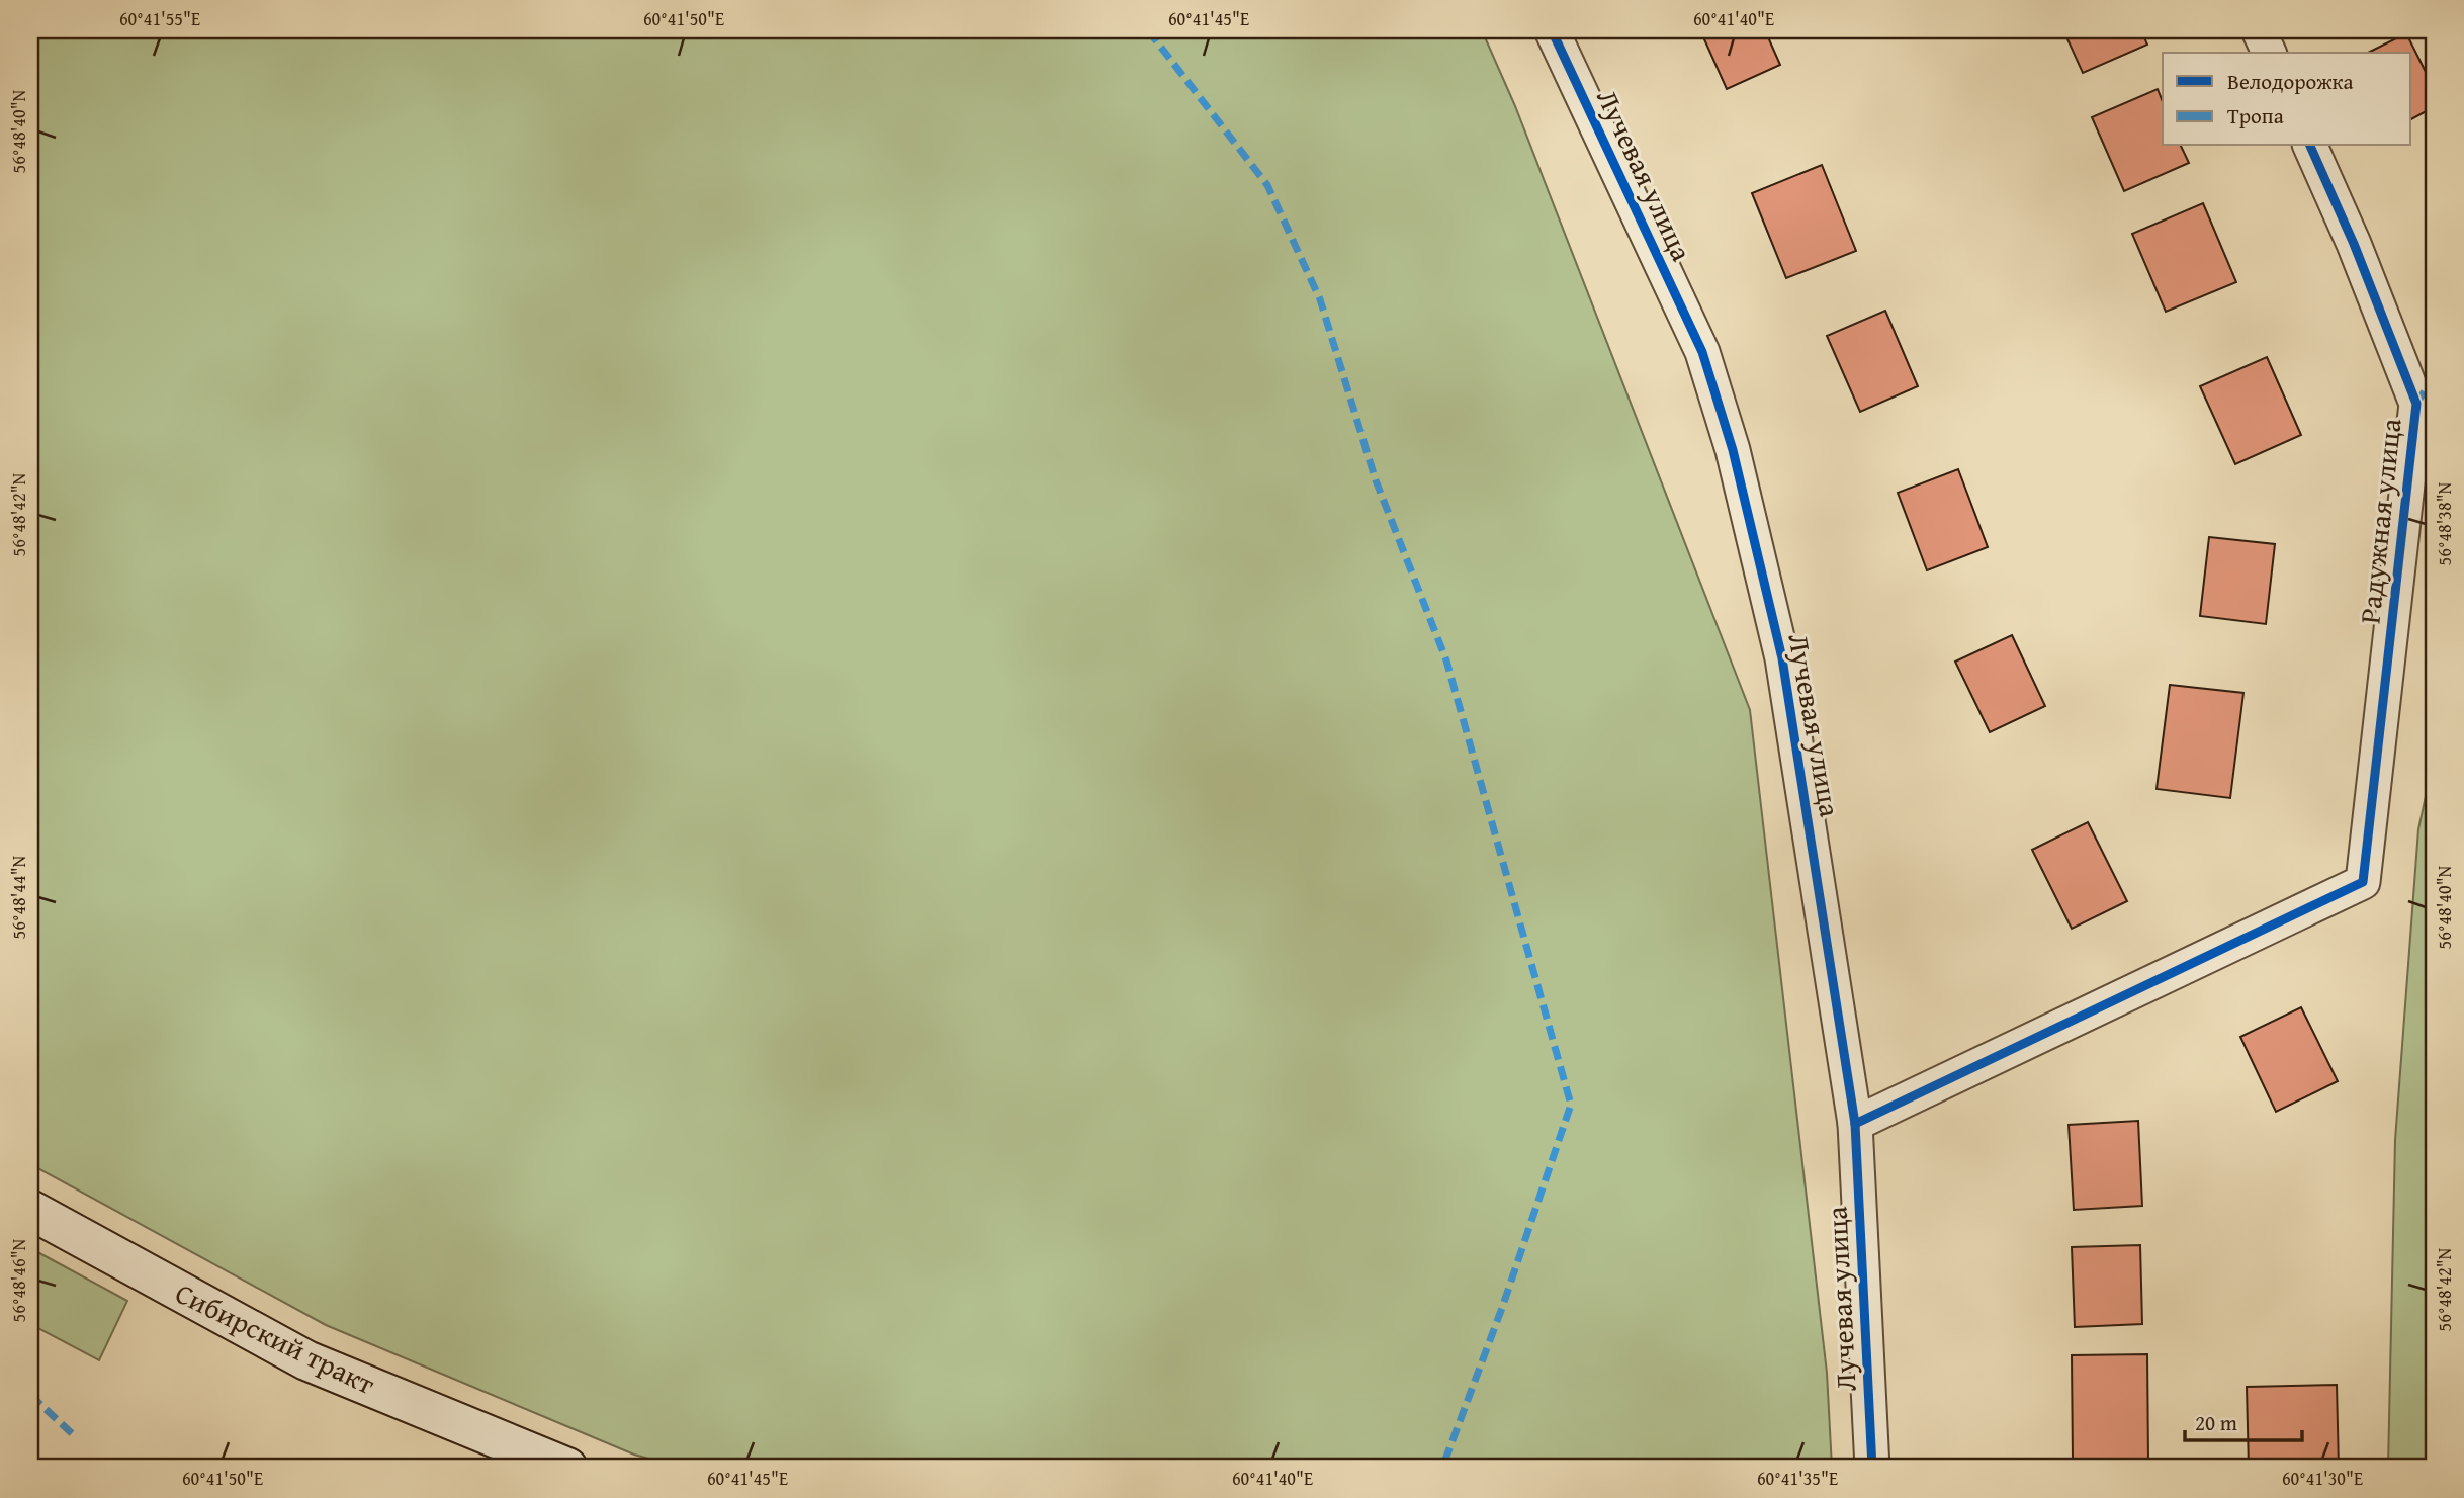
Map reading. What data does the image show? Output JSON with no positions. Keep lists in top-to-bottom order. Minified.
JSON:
{"streets":{"main road":["Сибирский тракт"],"street":["Лучевая улица","Радужная улица"]},"crossings":[["Лучевая улица","Радужная улица"]],"legend":["Велодорожка","Тропа"],"scale_bar":"20 m","coordinates":["60°41'55\"E","60°41'50\"E","60°41'45\"E","60°41'40\"E","56°48'40\"N","56°48'42\"N","56°48'38\"N","56°48'44\"N","56°48'46\"N","60°41'35\"E","60°41'30\"E"]}
